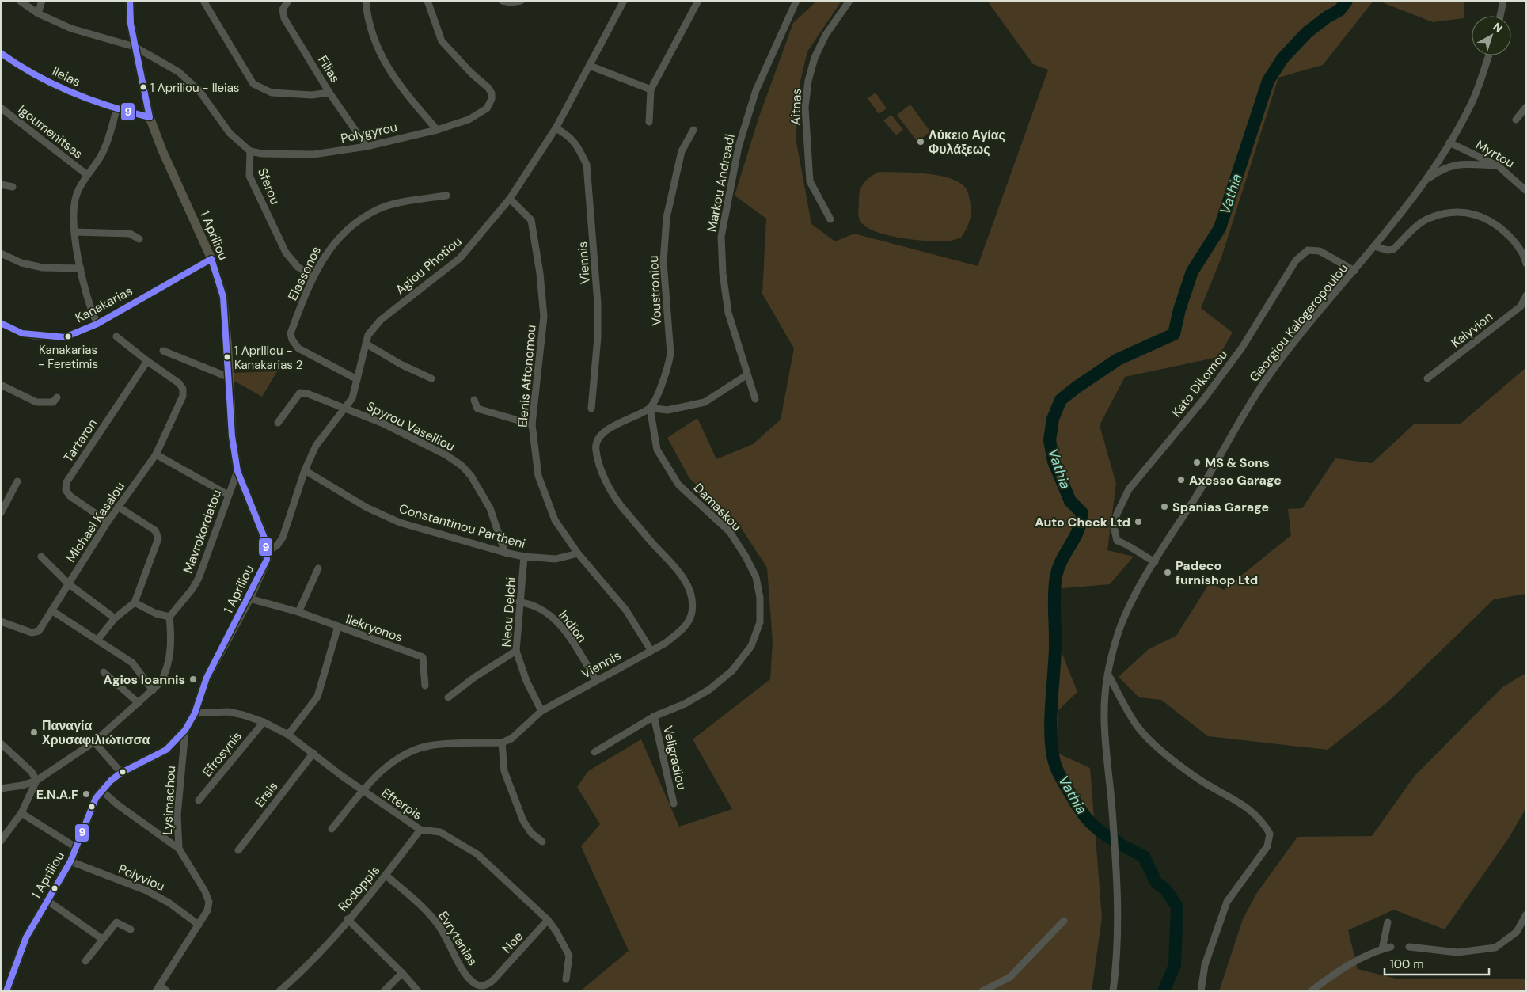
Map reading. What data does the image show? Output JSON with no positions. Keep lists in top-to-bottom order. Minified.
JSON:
{"streets":{"main road":["1 Apriliou"],"street":["Filias","Ileias","Aitnas","Igoumenitsas","Polygyrou","Myrtou","Markou Andreadi","Sferou","Viennis","Agiou Photiou","Elassonos","Voustroniou","Kanakarias","Georgiou Kalogeropoulou","Kalyvion","Elenis Aftonomou","Kato Dikomou","Spyrou Vaseiliou","Tartaron","Damaskou","Michael Kasalou","Constantinou Partheni","Mavrokordatou","Neou Delchi","Indion","Ilekryonos","Efrosynis","Veligradiou","Ersis","Lysimachou","Efterpis","Polyviou","Rodoppis","Evrytanias","Noe"]},"crossings":[["Filias","Polygyrou"],["Ileias","1 Apriliou"],["Polygyrou","Sferou"],["Myrtou","Georgiou Kalogeropoulou"],["Sferou","Elassonos"],["1 Apriliou","Agiou Photiou"],["1 Apriliou","Kanakarias"],["1 Apriliou","Mavrokordatou"],["1 Apriliou","Lysimachou"],["1 Apriliou","Efterpis"],["1 Apriliou","Polyviou"],["Viennis","Agiou Photiou"],["Viennis","Voustroniou"],["Viennis","Elenis Aftonomou"],["Viennis","Damaskou"],["Viennis","Neou Delchi"],["Viennis","Indion"],["Viennis","Efterpis"],["Agiou Photiou","Elassonos"],["Agiou Photiou","Elenis Aftonomou"],["Agiou Photiou","Spyrou Vaseiliou"],["Agiou Photiou","Constantinou Partheni"],["Voustroniou","Damaskou"],["Georgiou Kalogeropoulou","Kato Dikomou"],["Elenis Aftonomou","Constantinou Partheni"],["Spyrou Vaseiliou","Constantinou Partheni"],["Tartaron","Michael Kasalou"],["Damaskou","Veligradiou"],["Constantinou Partheni","Neou Delchi"],["Neou Delchi","Indion"],["Ilekryonos","Efterpis"],["Efrosynis","Efterpis"],["Ersis","Efterpis"],["Lysimachou","Polyviou"],["Efterpis","Rodoppis"],["Efterpis","Noe"],["Rodoppis","Evrytanias"],["Evrytanias","Noe"]],"water":["Vathia"],"places":["1 Apriliou - Ileias","Λύκειο Αγίας Φυλάξεως","Kanakarias - Feretimis","1 Apriliou - Kanakarias 2","MS & Sons","Axesso Garage","Spanias Garage","Auto Check Ltd","Padeco furnishop Ltd","Agios Ioannis","Παναγία Χρυσαφιλιώτισσα","E.N.A.F"],"lines":["transit line 9"],"scale_bar":"100 m","north":"top right"}
